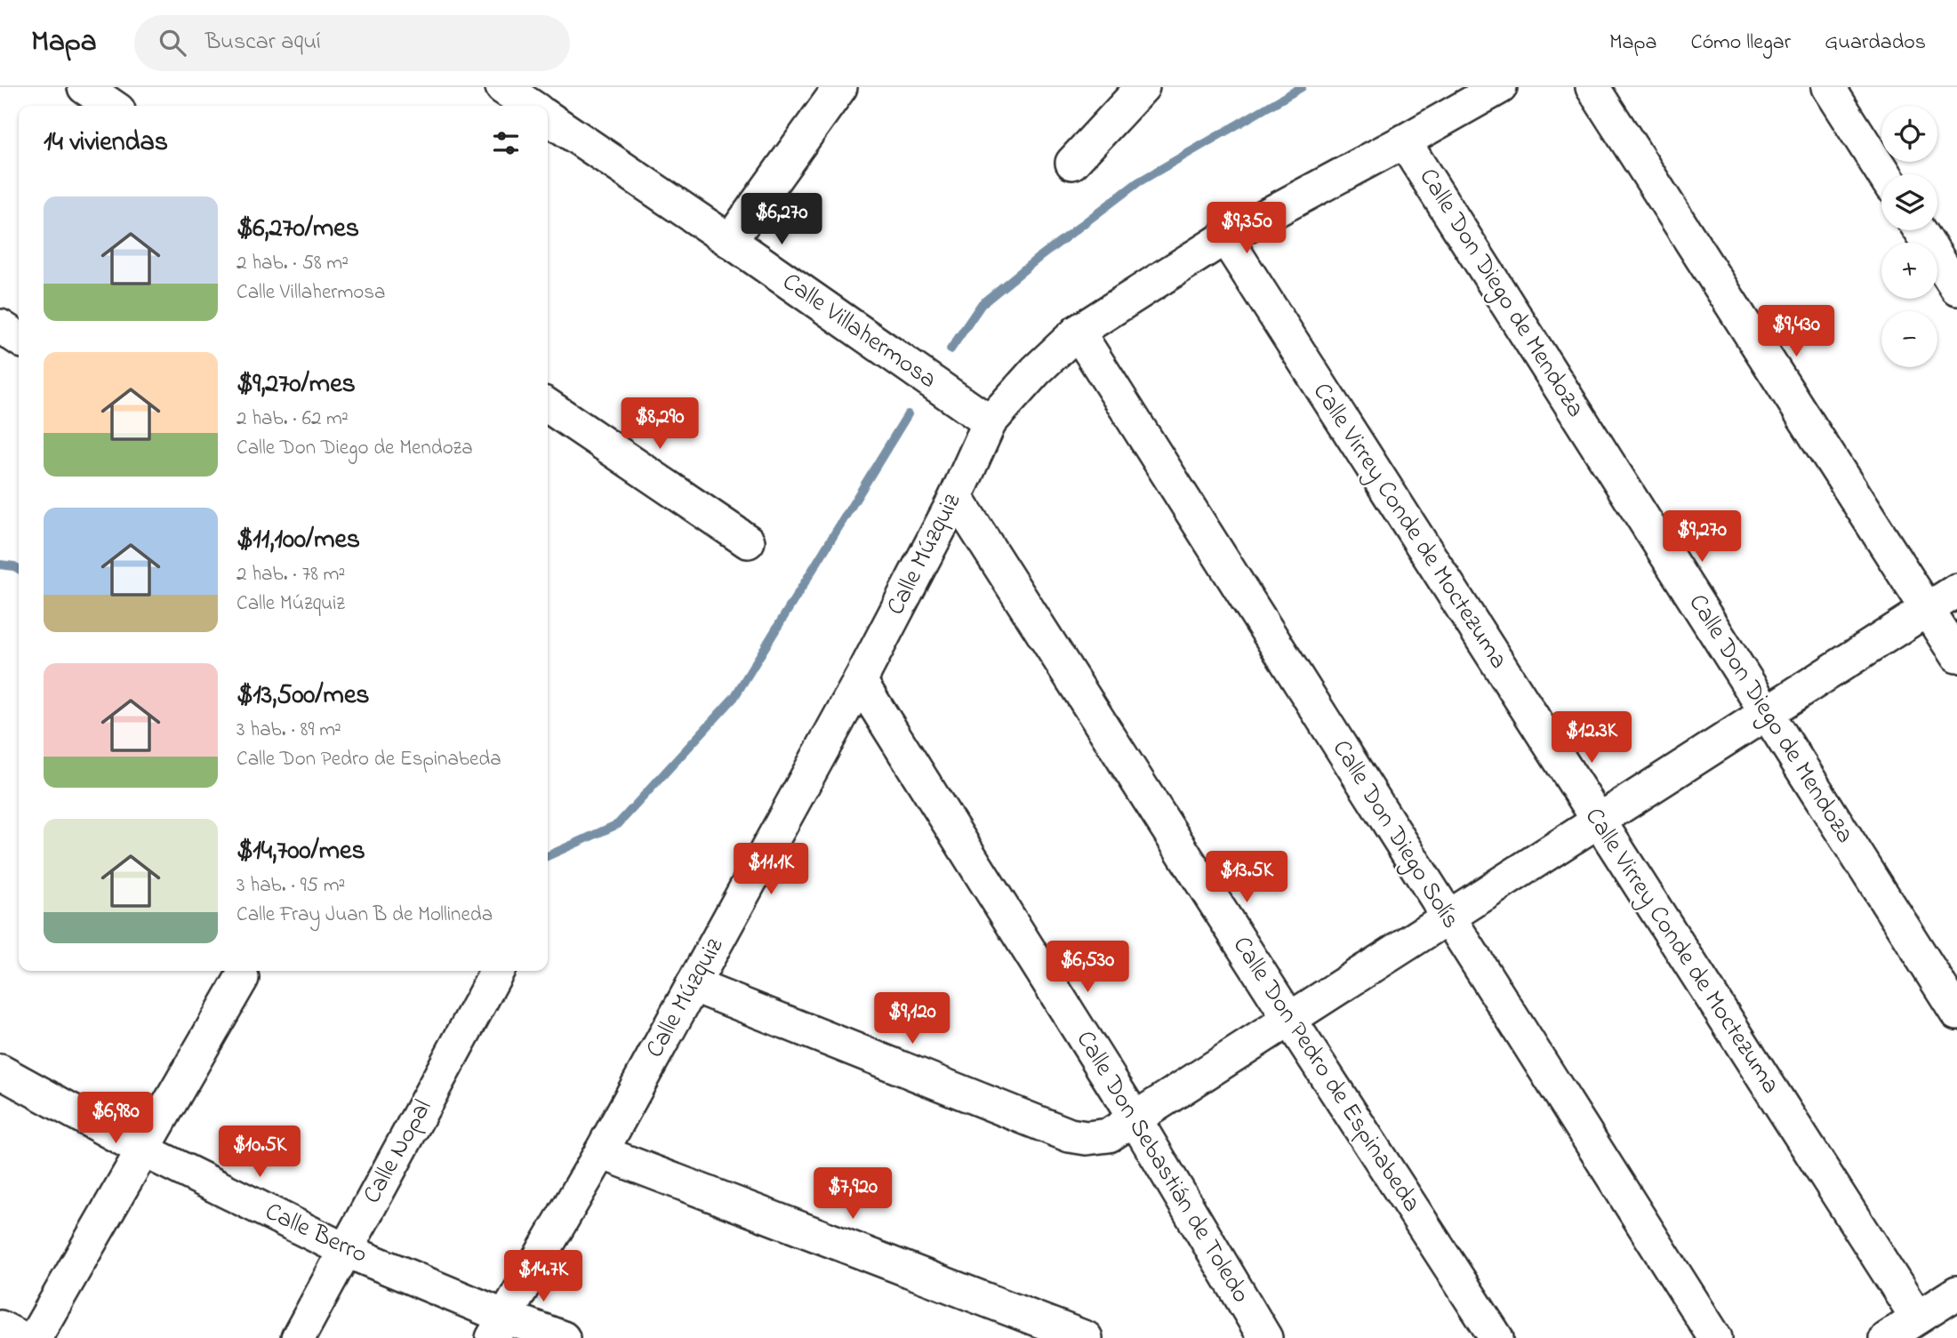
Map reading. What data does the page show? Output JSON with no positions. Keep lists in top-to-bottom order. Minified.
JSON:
{"streets":{"street":["Calle Don Diego de Mendoza","Calle Villahermosa","Calle Virrey Conde de Moctezuma","Calle Múzquiz","Calle Don Diego Solís","Calle Don Pedro de Espinabeda","Calle Nopal","Calle Don Sebastián de Toledo","Calle Berro"]},"crossings":[["Calle Don Diego de Mendoza","Calle Múzquiz"],["Calle Villahermosa","Calle Múzquiz"],["Calle Virrey Conde de Moctezuma","Calle Múzquiz"],["Calle Múzquiz","Calle Don Diego Solís"],["Calle Múzquiz","Calle Don Pedro de Espinabeda"],["Calle Múzquiz","Calle Don Sebastián de Toledo"],["Calle Múzquiz","Calle Berro"],["Calle Nopal","Calle Berro"]],"page":{"header":"Mapa","search":"Buscar aquí","nav":["Mapa","Cómo llegar","Guardados"],"map_buttons":["+","−"],"heading":"14 viviendas","list":[{"name":"$6,270/mes","note":"2 hab. · 58 m² · Calle Villahermosa"},{"name":"$9,270/mes","note":"2 hab. · 62 m² · Calle Don Diego de Mendoza"},{"name":"$11,100/mes","note":"2 hab. · 78 m² · Calle Múzquiz"},{"name":"$13,500/mes","note":"3 hab. · 89 m² · Calle Don Pedro de Espinabeda"},{"name":"$14,700/mes","note":"3 hab. · 95 m² · Calle Fray Juan B de Mollineda"}],"price":["$6,270","$9,350","$9,430","$8,290","$9,270","$12.3K","$11.1K","$13.5K","$6,530","$9,120","$6,980","$10.5K","$7,920","$14.7K"]}}
